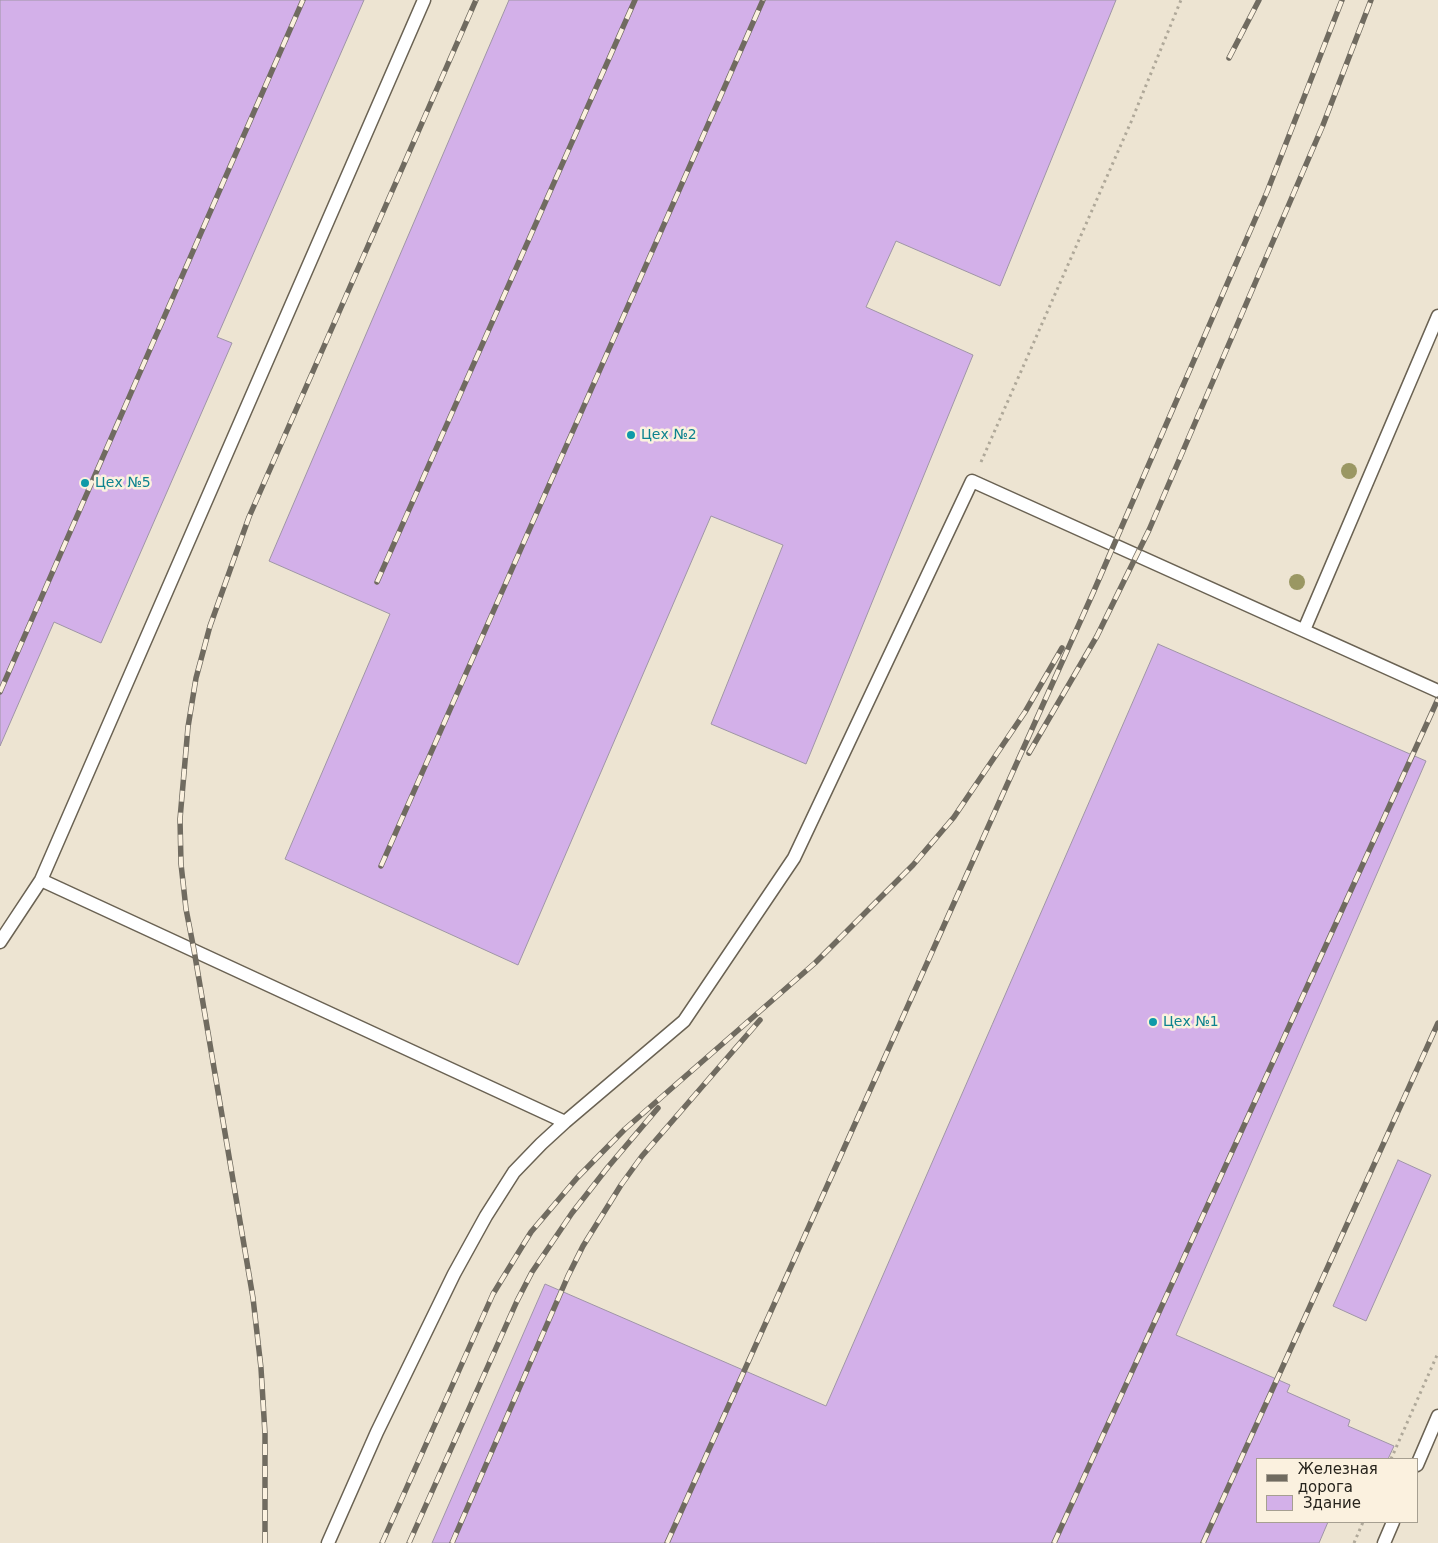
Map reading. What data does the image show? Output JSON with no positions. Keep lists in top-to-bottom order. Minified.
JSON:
{"places":["Цех №2","Цех №5","Цех №1"],"legend":["Железная дорога","Здание"]}
